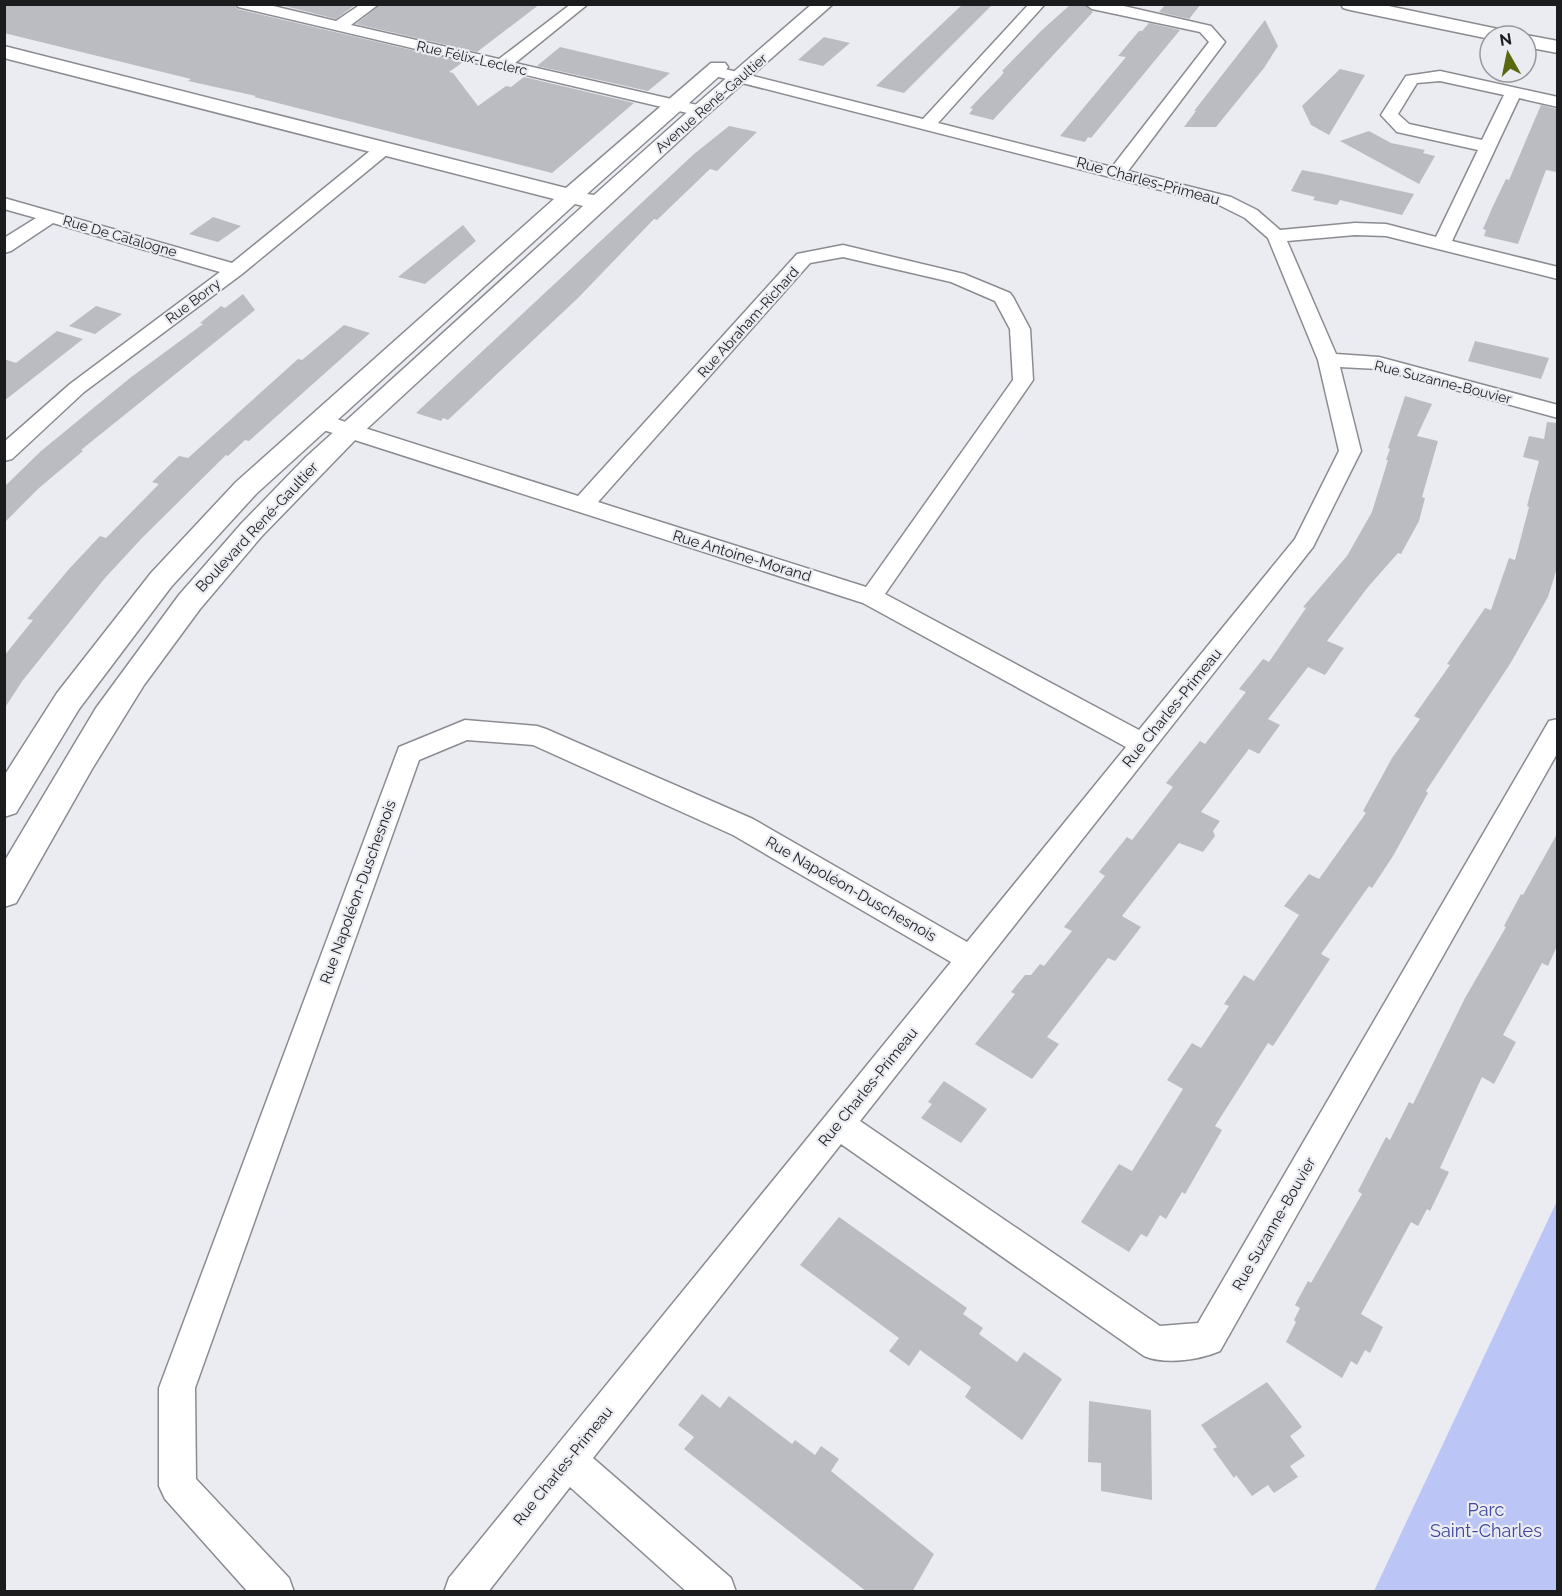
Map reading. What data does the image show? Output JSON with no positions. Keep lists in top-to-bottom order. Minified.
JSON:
{"streets":{"street":["Rue Félix-Leclerc","Avenue René-Gaultier","Rue Charles-Primeau","Rue De Catalogne","Rue Borry","Rue Abraham-Richard","Rue Suzanne-Bouvier","Boulevard René-Gaultier","Rue Antoine-Morand","Rue Napoléon-Duschesnois"]},"crossings":[["Rue Félix-Leclerc","Avenue René-Gaultier"],["Avenue René-Gaultier","Rue Charles-Primeau"],["Avenue René-Gaultier","Boulevard René-Gaultier"],["Rue Charles-Primeau","Rue Suzanne-Bouvier"],["Rue Charles-Primeau","Rue Antoine-Morand"],["Rue Charles-Primeau","Rue Napoléon-Duschesnois"],["Rue De Catalogne","Rue Borry"],["Rue Abraham-Richard","Rue Antoine-Morand"],["Boulevard René-Gaultier","Rue Antoine-Morand"]],"parks":["Parc Saint-Charles"],"north":"top"}
